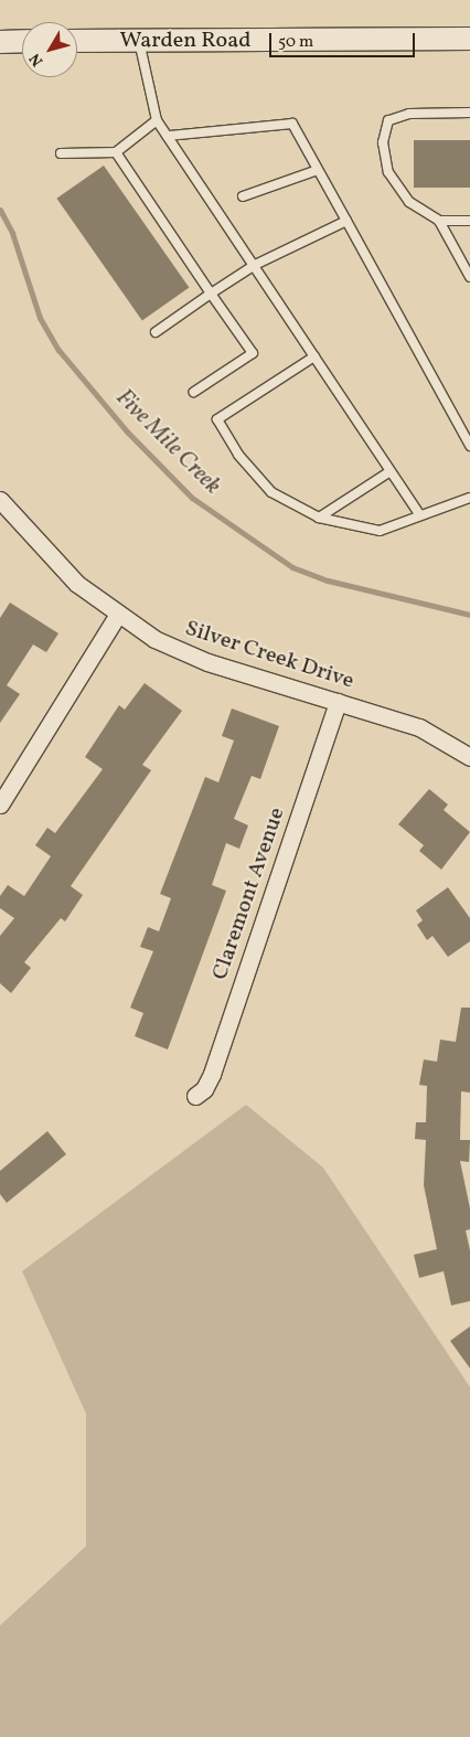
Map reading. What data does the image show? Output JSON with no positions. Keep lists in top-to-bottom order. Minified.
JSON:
{"streets":{"main road":["Warden Road"],"street":["Silver Creek Drive","Claremont Avenue"]},"crossings":[["Silver Creek Drive","Claremont Avenue"]],"water":["Five Mile Creek"],"scale_bar":"50 m","north":"bottom left"}
